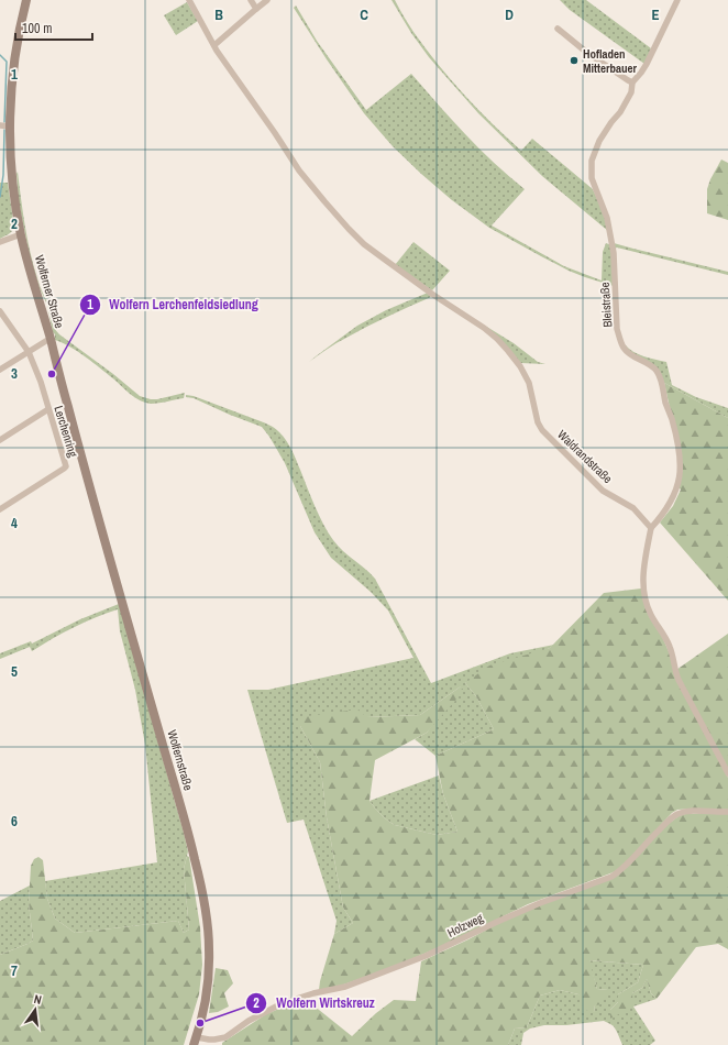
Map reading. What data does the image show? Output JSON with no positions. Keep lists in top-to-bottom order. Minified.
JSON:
{"streets":{"main road":["Wolferner Straße","Wolfernstraße"],"street":["Bleistraße","Lerchenring","Waldrandstraße","Holzweg"]},"crossings":[["Wolferner Straße","Wolfernstraße"],["Bleistraße","Waldrandstraße"],["Wolfernstraße","Holzweg"]],"places":["Hofladen Mitterbauer","Wolfern Lerchenfeldsiedlung","Wolfern Wirtskreuz"],"scale_bar":"100 m","north":"top","grid":{"columns":["B","C","D","E"],"rows":["1","2","3","4","5","6","7"]}}
